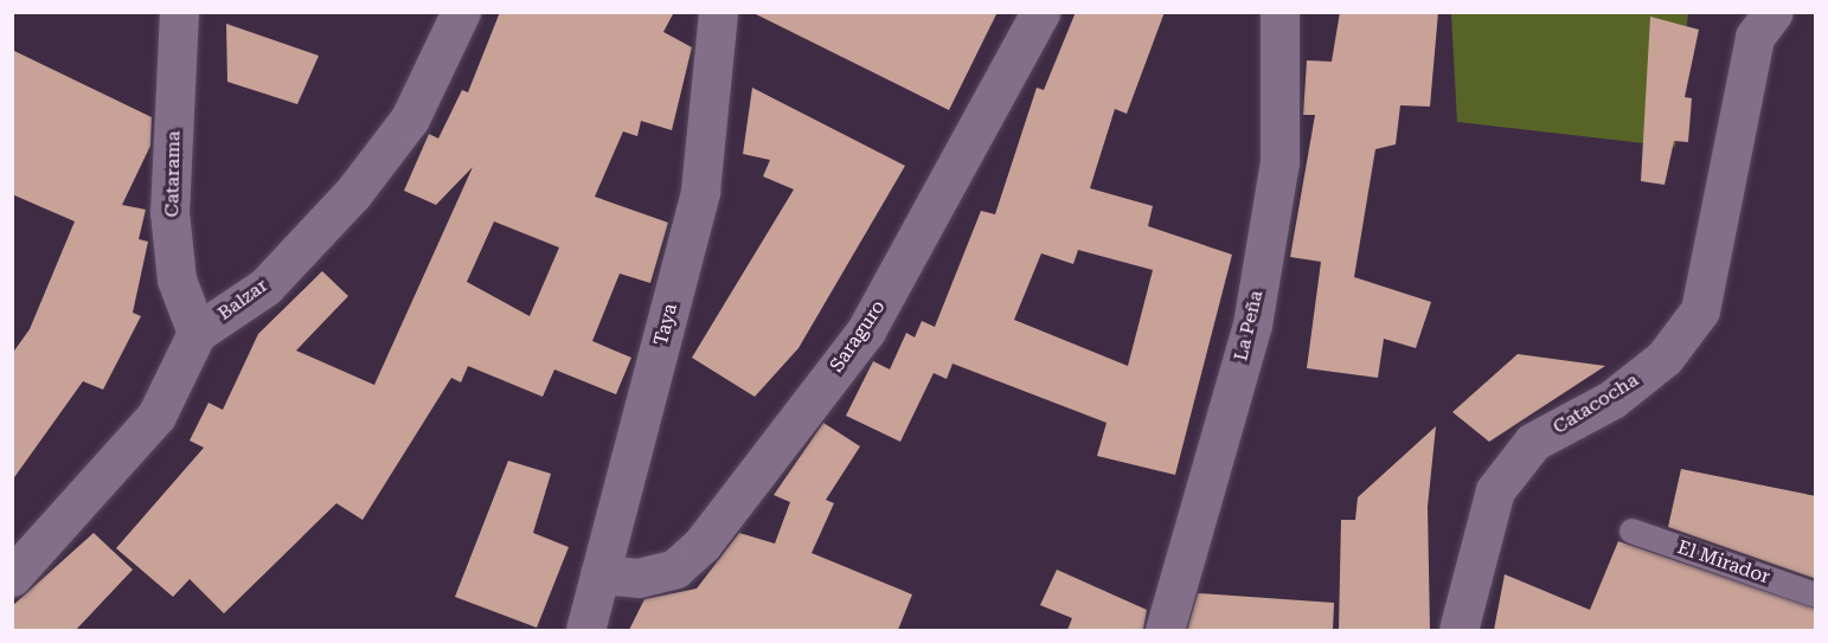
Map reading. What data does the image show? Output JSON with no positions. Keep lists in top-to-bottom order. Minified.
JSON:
{"streets":{"street":["Catarama","Balzar","Taya","La Peña","Saraguro","Catacocha"],"lane":["El Mirador"]},"crossings":[["Catarama","Balzar"],["Taya","Saraguro"]]}
